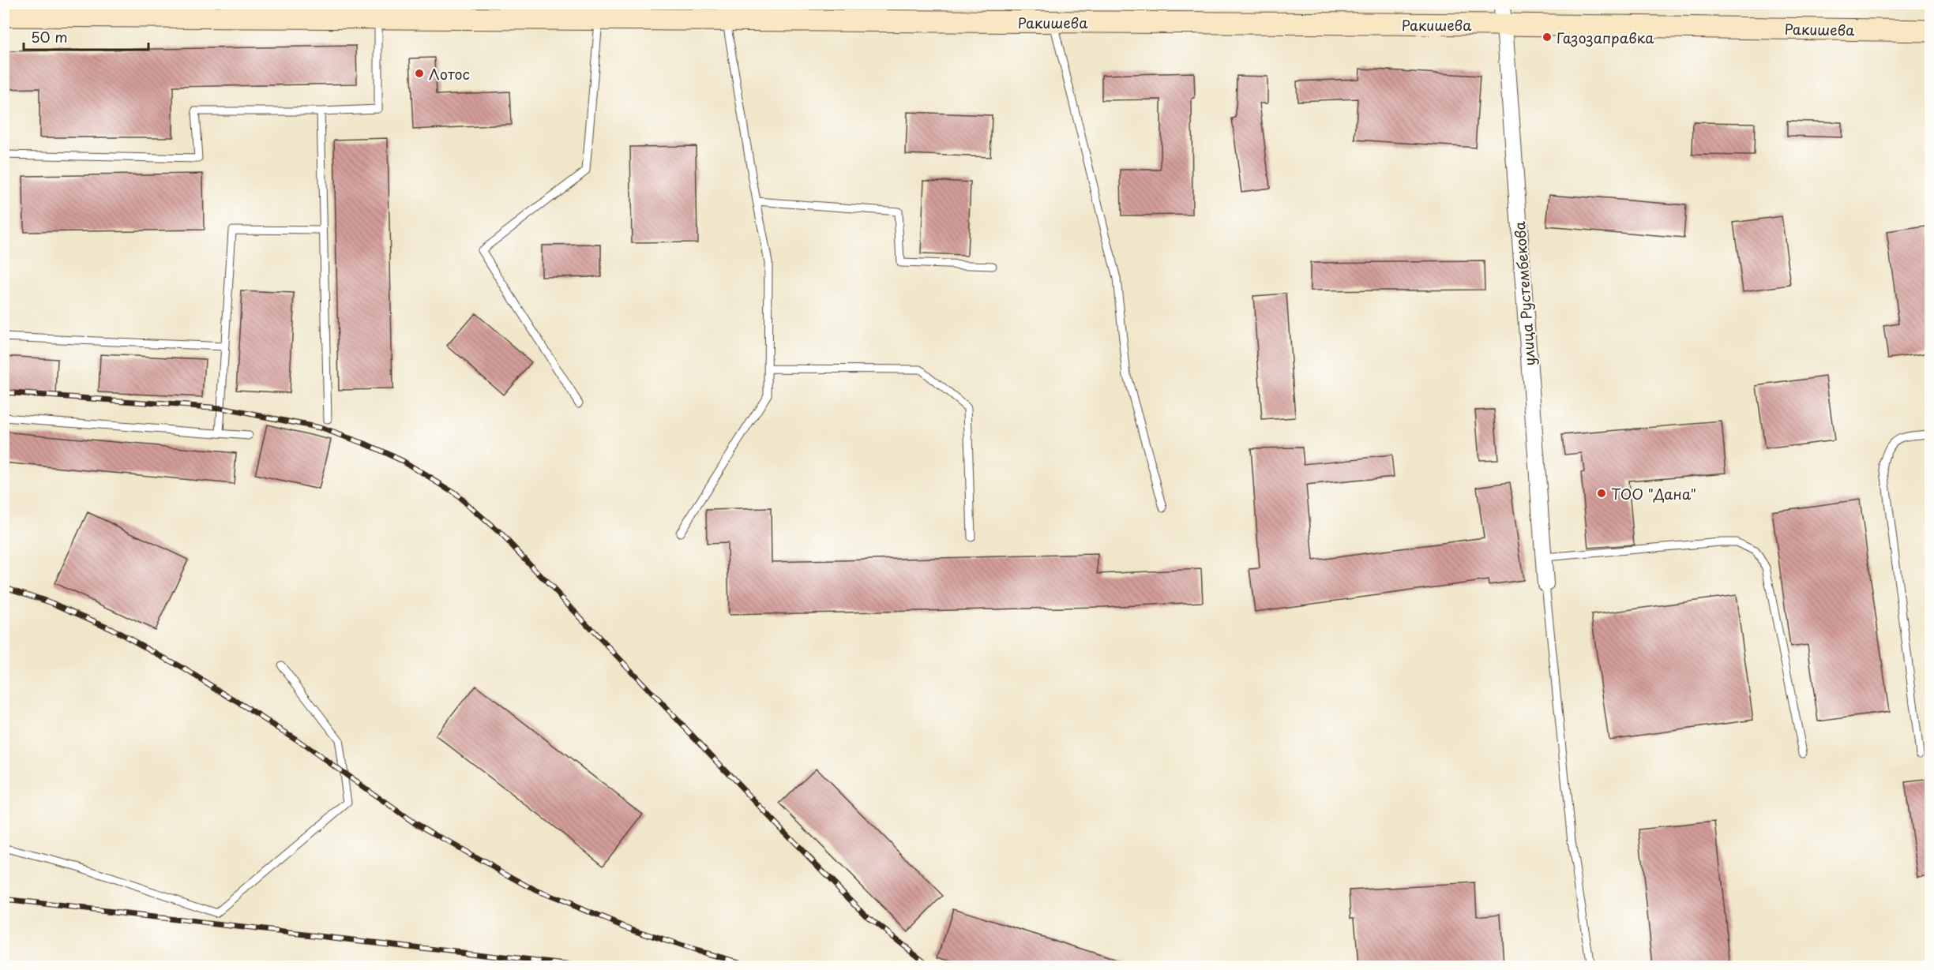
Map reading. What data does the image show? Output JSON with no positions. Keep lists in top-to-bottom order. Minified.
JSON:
{"streets":{"street":["Ракишева","улица Рустембекова"]},"crossings":[["Ракишева","улица Рустембекова"]],"places":["Газозаправка","Лотос","ТОО \"Дана\""],"scale_bar":"50 m"}
